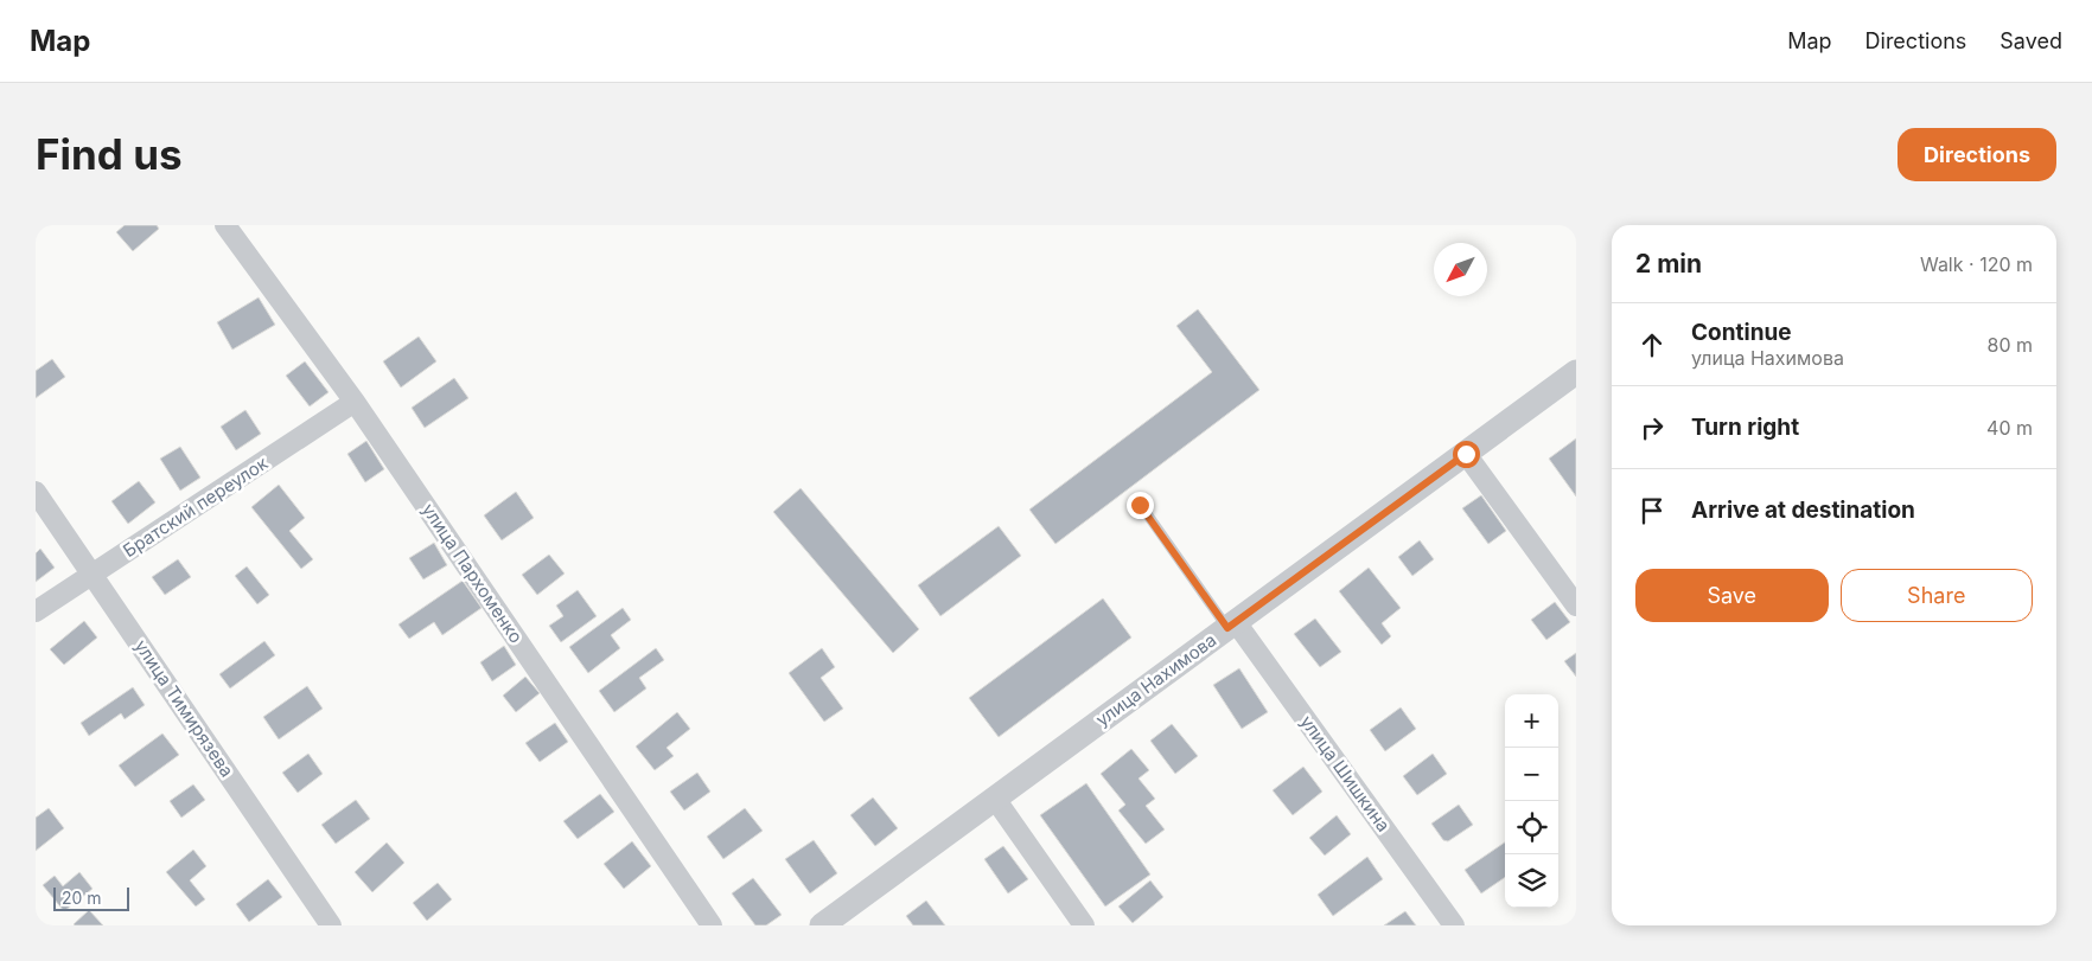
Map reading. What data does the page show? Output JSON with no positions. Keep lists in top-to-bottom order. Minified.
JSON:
{"streets":{"street":["Братский переулок","улица Пархоменко","улица Нахимова","улица Тимирязева","улица Шишкина"]},"crossings":[["Братский переулок","улица Пархоменко"],["Братский переулок","улица Тимирязева"],["улица Нахимова","улица Шишкина"]],"scale_bar":"20 m","north":"bottom left","page":{"header":"Map","nav":["Map","Directions","Saved"],"buttons":["Directions",["Save","Share"]],"title":"Find us","heading":["2 min","Walk · 120 m"],"list":[["Continue","улица Нахимова","80 m"],["Turn right","40 m"],"Arrive at destination"],"map_buttons":["+","−"],"scale":"20 m"}}
